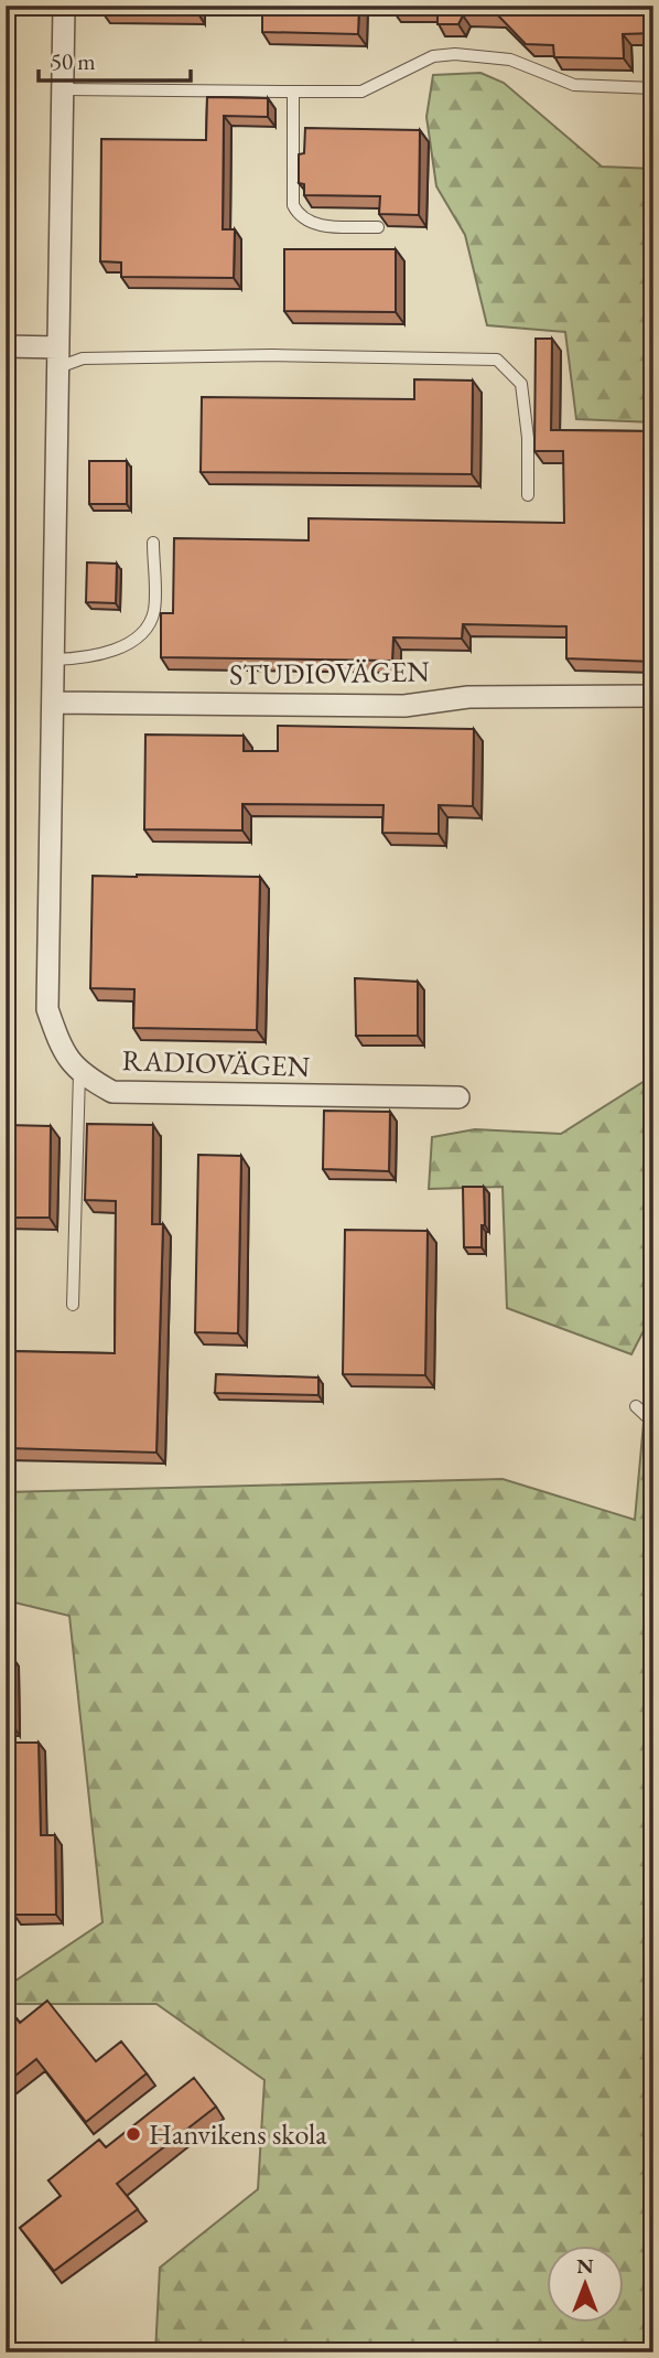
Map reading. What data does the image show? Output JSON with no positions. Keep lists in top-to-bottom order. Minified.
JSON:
{"streets":{"street":["STUDIOVÄGEN","RADIOVÄGEN"]},"crossings":[["STUDIOVÄGEN","RADIOVÄGEN"]],"places":["Hanvikens skola"],"scale_bar":"50 m","north":"top"}
